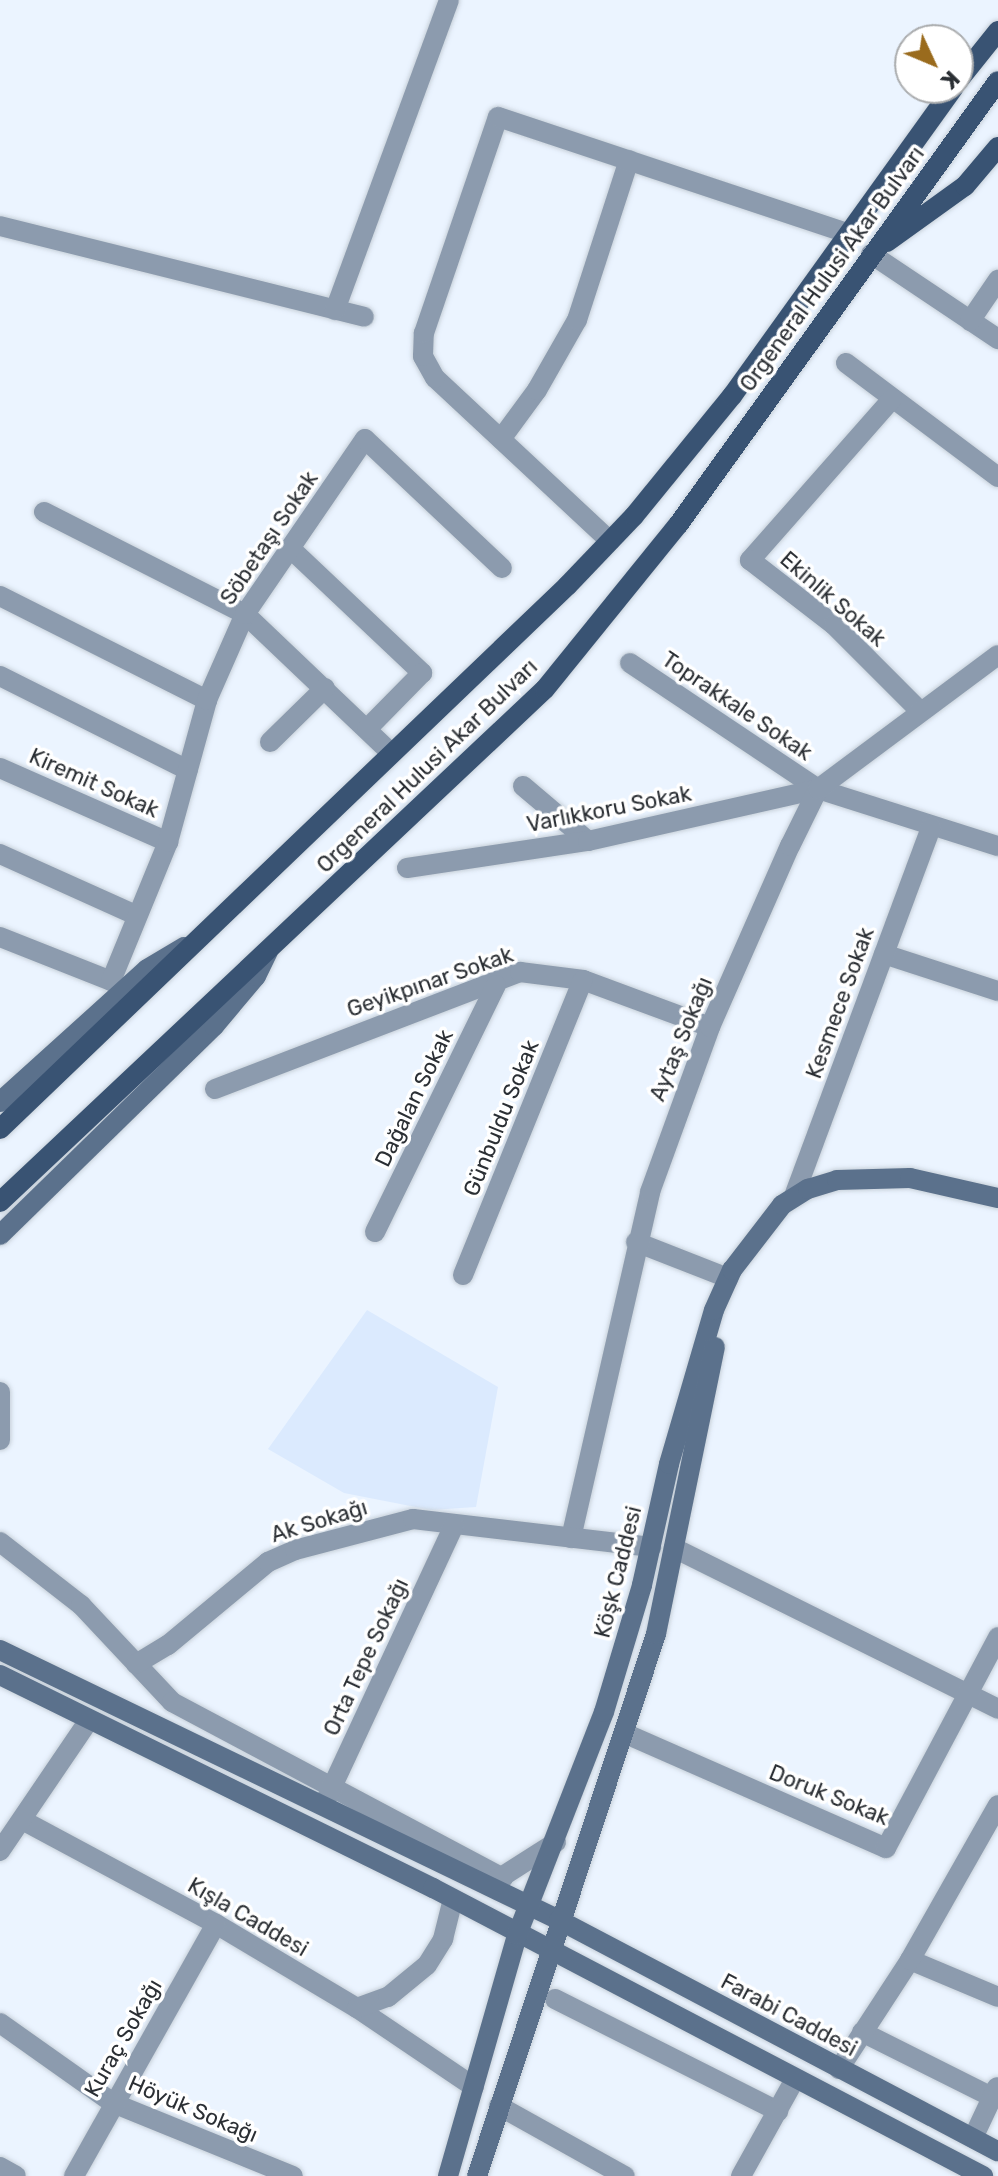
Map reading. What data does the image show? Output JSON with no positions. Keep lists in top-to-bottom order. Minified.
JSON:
{"streets":{"main road":["Orgeneral Hulusi Akar Bulvarı"],"street":["Söbetaşı Sokak","Ekinlik Sokak","Toprakkale Sokak","Kiremit Sokak","Varlıkkoru Sokak","Geyikpınar Sokak","Kesmece Sokak","Aytaş Sokağı","Dağalan Sokak","Günbuldu Sokak","Ak Sokağı","Köşk Caddesi","Orta Tepe Sokağı","Doruk Sokak","Kışla Caddesi","Farabi Caddesi","Kuraç Sokağı","Höyük Sokağı"]},"crossings":[["Söbetaşı Sokak","Kiremit Sokak"],["Ekinlik Sokak","Aytaş Sokağı"],["Toprakkale Sokak","Varlıkkoru Sokak"],["Toprakkale Sokak","Kesmece Sokak"],["Toprakkale Sokak","Aytaş Sokağı"],["Varlıkkoru Sokak","Aytaş Sokağı"],["Geyikpınar Sokak","Aytaş Sokağı"],["Geyikpınar Sokak","Dağalan Sokak"],["Geyikpınar Sokak","Günbuldu Sokak"],["Kesmece Sokak","Köşk Caddesi"],["Aytaş Sokağı","Ak Sokağı"],["Ak Sokağı","Köşk Caddesi"],["Ak Sokağı","Orta Tepe Sokağı"],["Köşk Caddesi","Doruk Sokak"],["Köşk Caddesi","Kışla Caddesi"],["Köşk Caddesi","Farabi Caddesi"],["Orta Tepe Sokağı","Farabi Caddesi"],["Kışla Caddesi","Kuraç Sokağı"],["Kuraç Sokağı","Höyük Sokağı"]],"north":"bottom right"}
